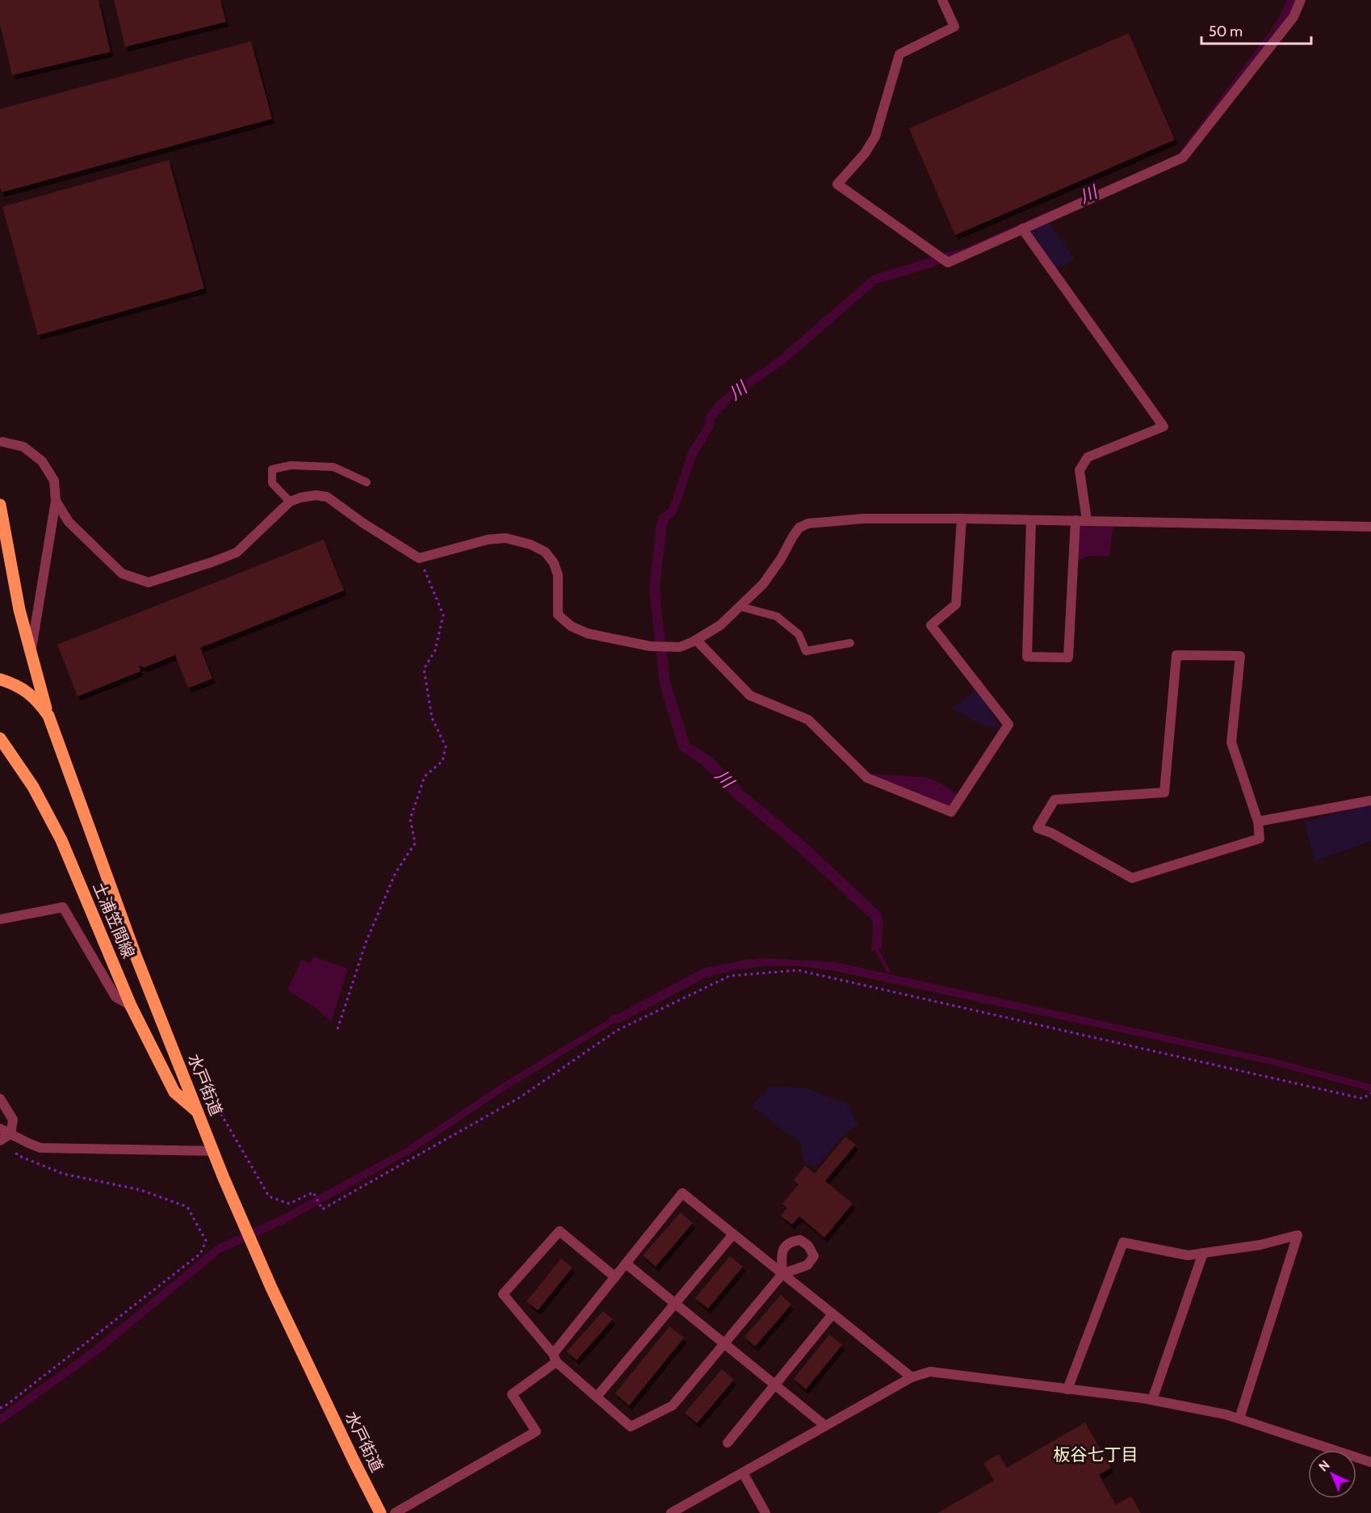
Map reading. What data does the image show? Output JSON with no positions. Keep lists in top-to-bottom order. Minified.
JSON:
{"streets":{"main road":["土浦笠間線","水戸街道"]},"crossings":[["土浦笠間線","水戸街道"]],"districts":["板谷七丁目"],"water":["川"],"scale_bar":"50 m","north":"top left"}
